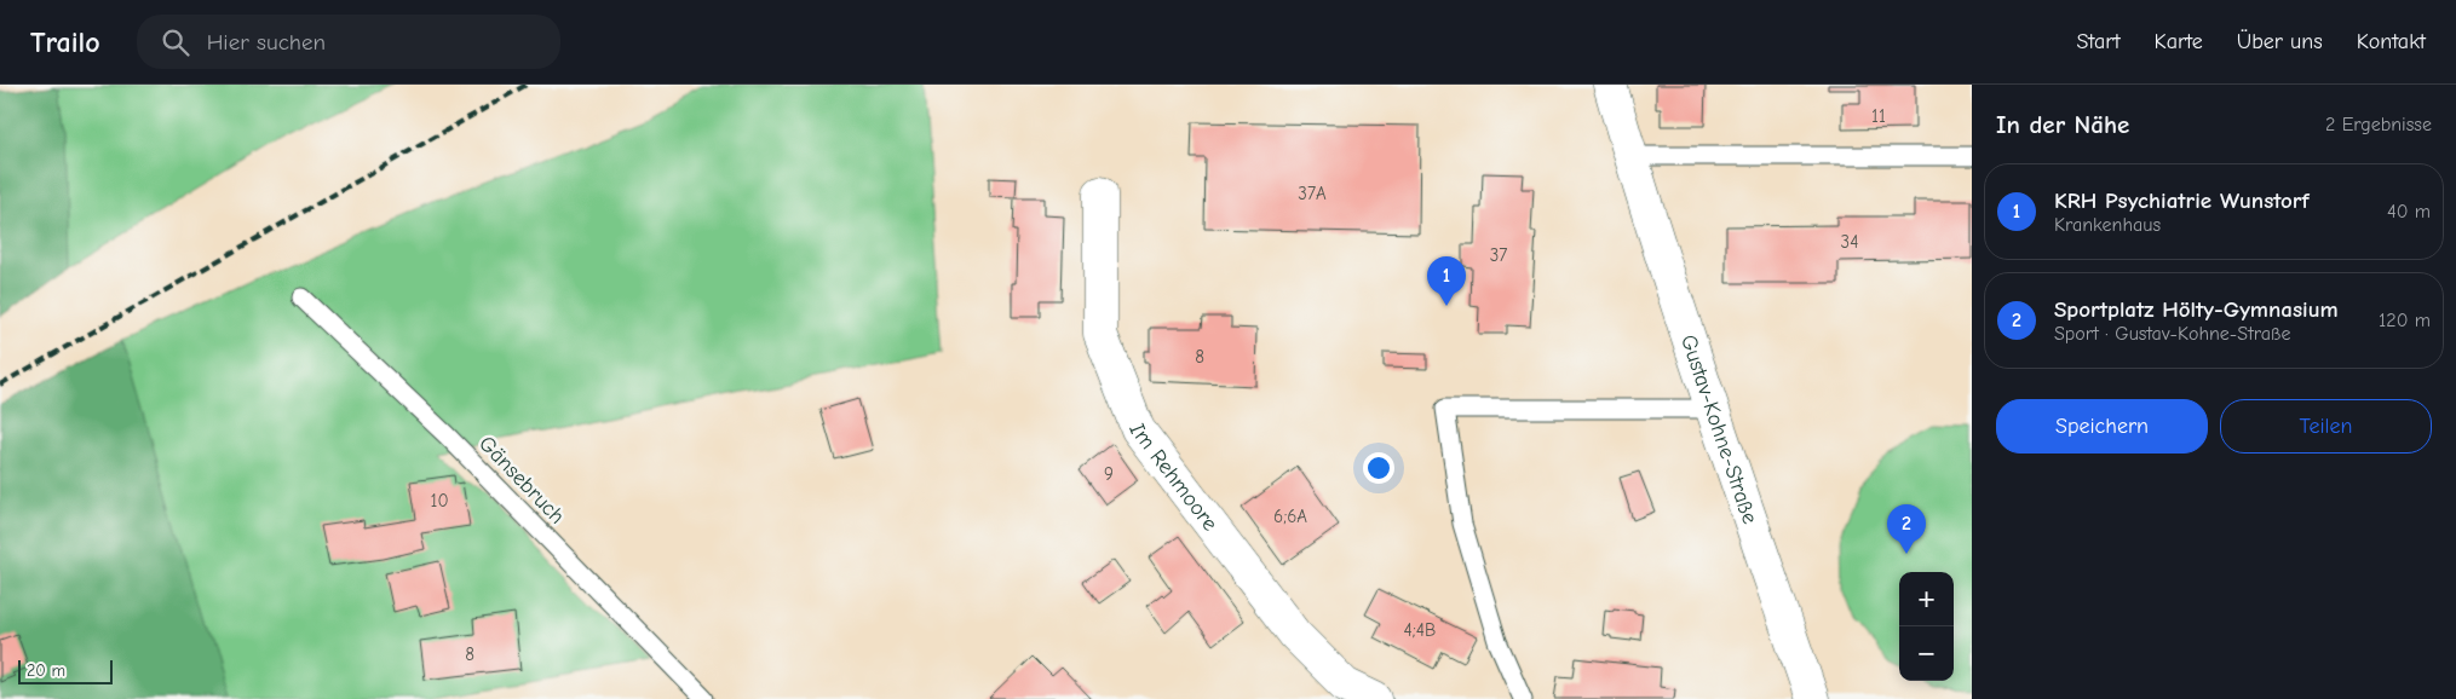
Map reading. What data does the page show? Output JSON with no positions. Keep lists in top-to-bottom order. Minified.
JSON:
{"streets":{"street":["Gustav-Kohne-Straße","Im Rehmoore"],"lane":["Gänsebruch"]},"house_numbers":["11","37A","34","37","8","9","10","6;6A","4;4B","8"],"scale_bar":"20 m","page":{"header":"Trailo","search":"Hier suchen","nav":["Start","Karte","Über uns","Kontakt"],"heading":["In der Nähe","2 Ergebnisse"],"list":[{"mark":"1","name":"KRH Psychiatrie Wunstorf","note":"Krankenhaus","value":"40 m"},{"mark":"2","name":"Sportplatz Hölty-Gymnasium","note":"Sport · Gustav-Kohne-Straße","value":"120 m"}],"pins":["1","2"],"buttons":["Speichern","Teilen"],"map_buttons":["+","−"],"scale":"20 m"}}
